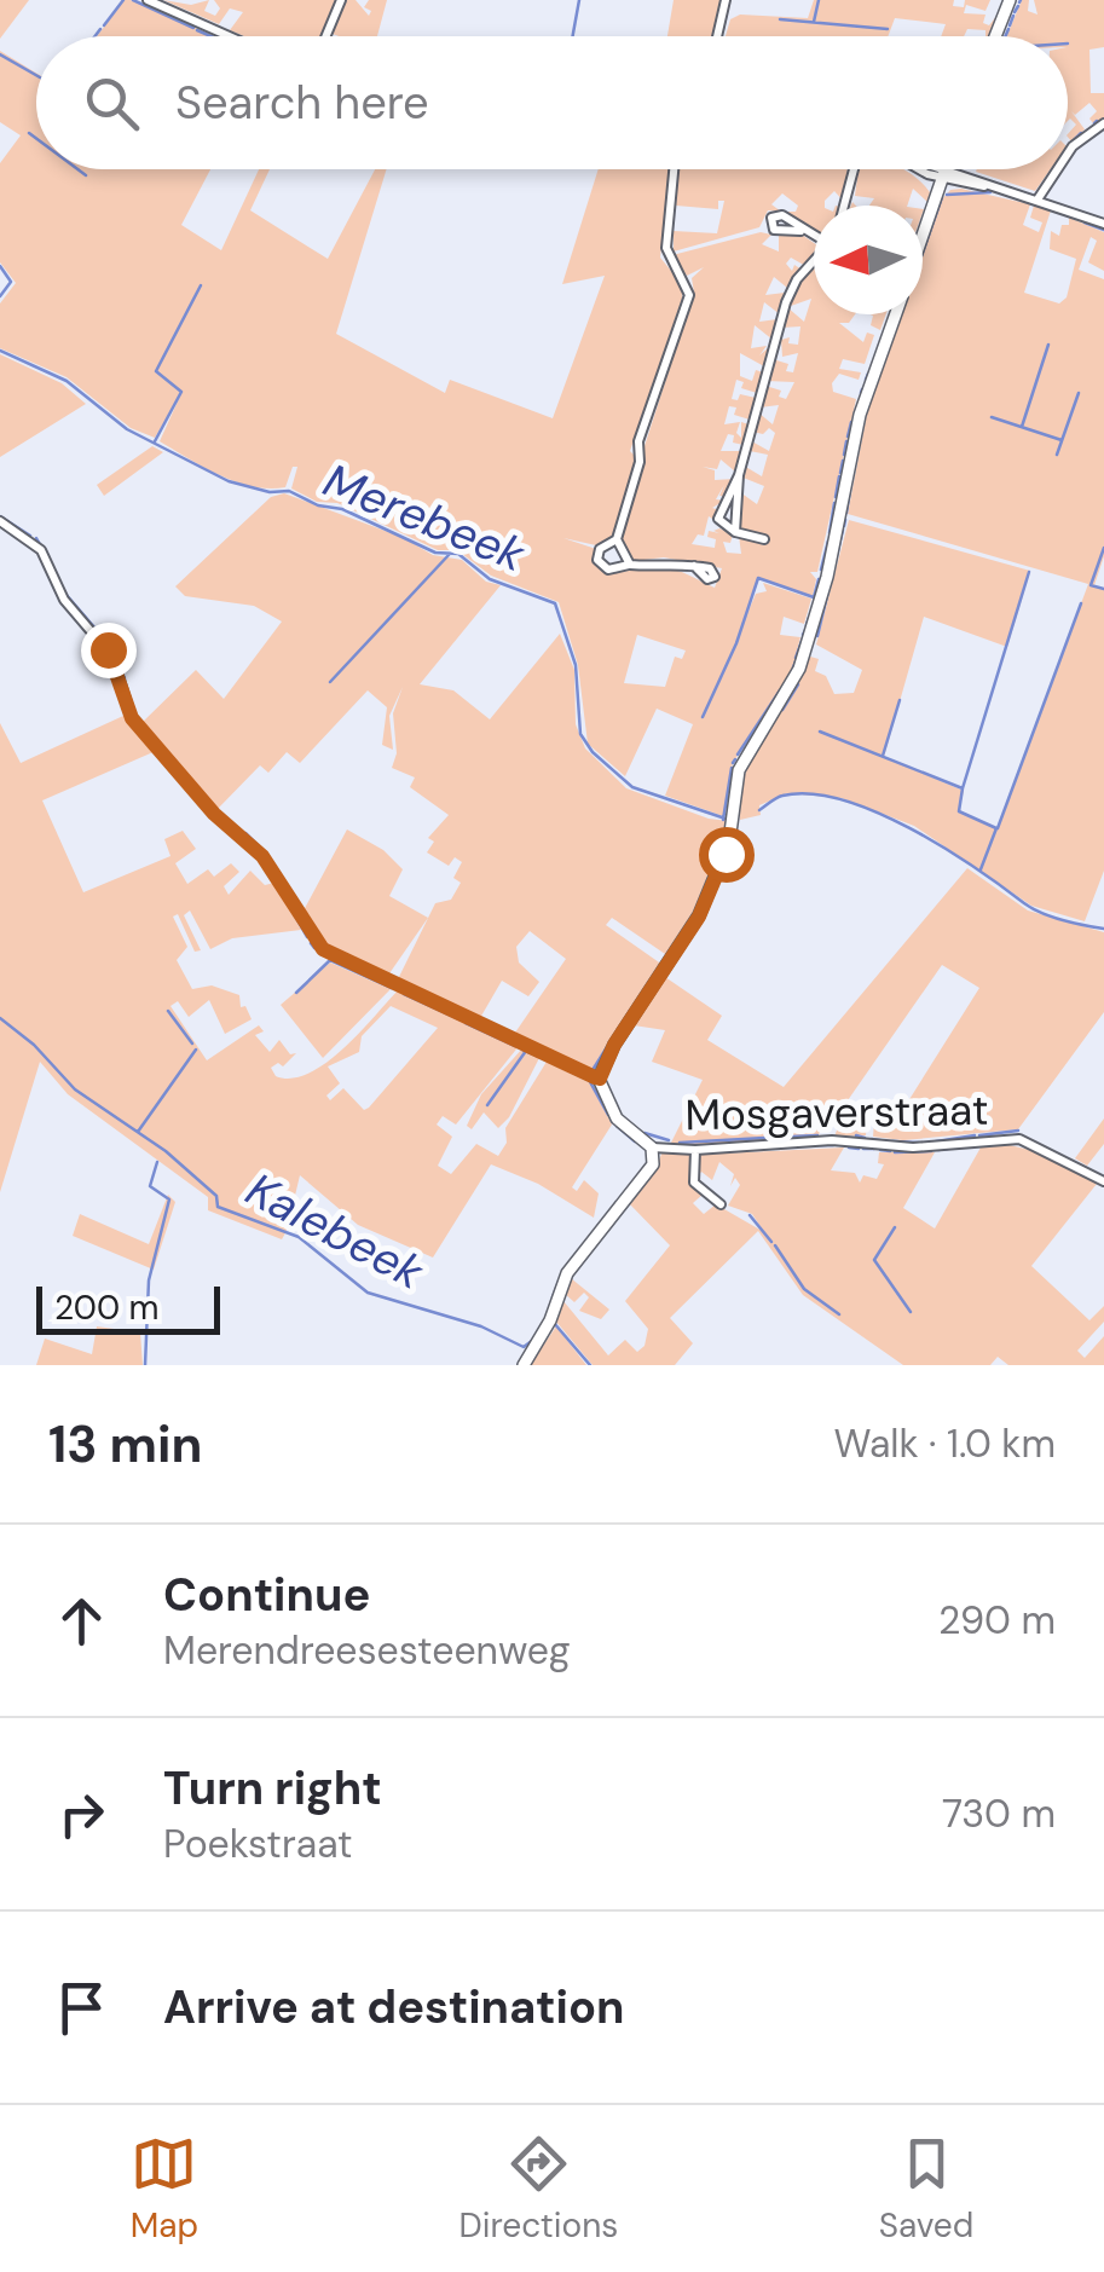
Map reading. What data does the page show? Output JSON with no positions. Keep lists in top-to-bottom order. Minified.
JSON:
{"streets":{"street":["Mosgaverstraat"]},"water":["Merebeek","Kalebeek"],"scale_bar":"200 m","north":"left","page":{"search":"Search here","scale":"200 m","heading":["13 min","Walk · 1.0 km"],"list":[["Continue","Merendreesesteenweg","290 m"],["Turn right","Poekstraat","730 m"],"Arrive at destination"],"nav":["Map","Directions","Saved"]}}
